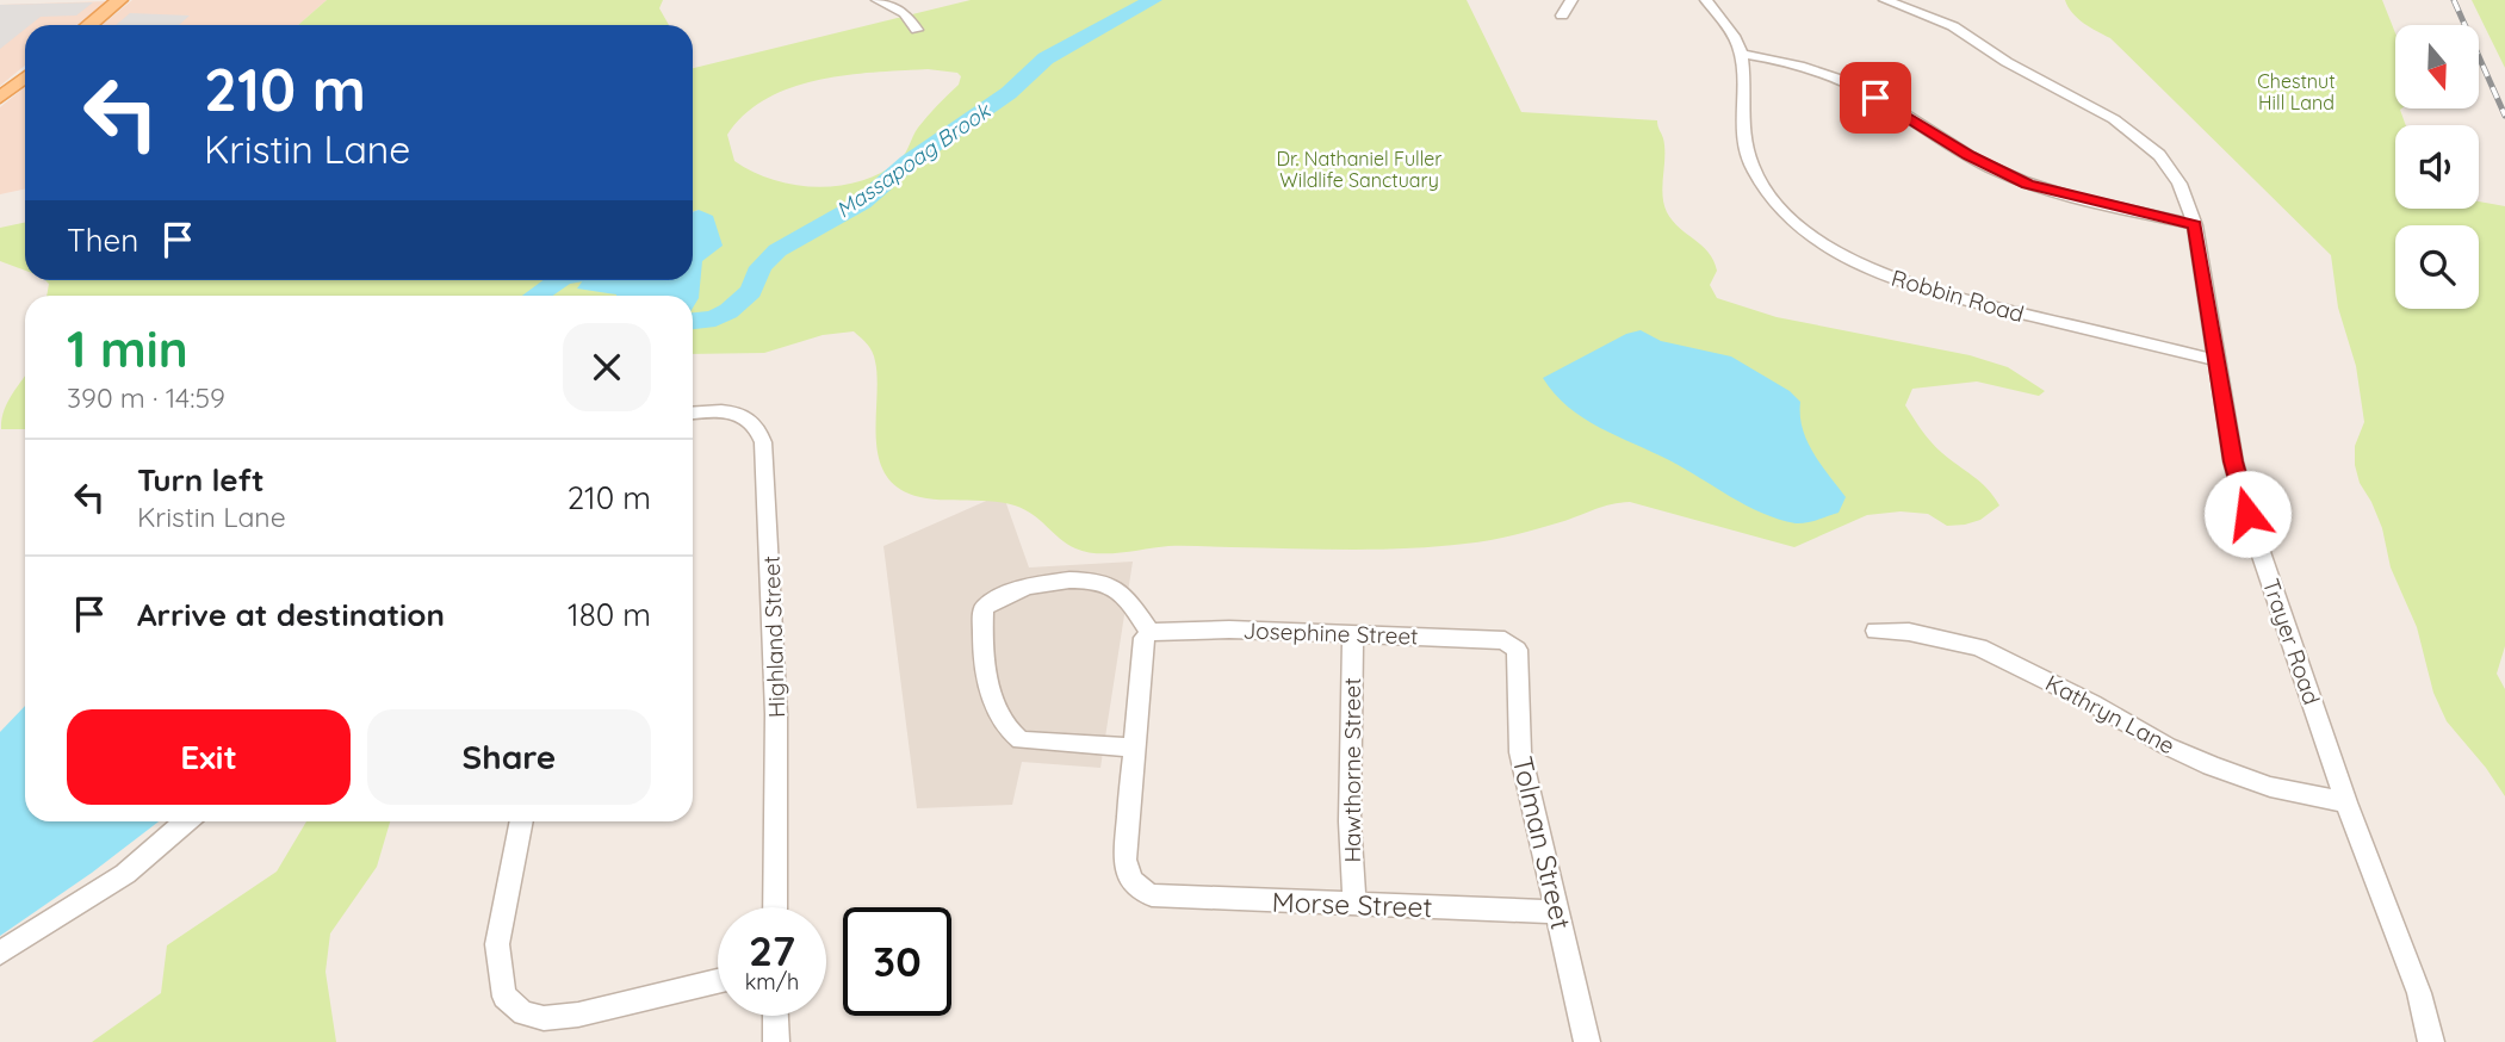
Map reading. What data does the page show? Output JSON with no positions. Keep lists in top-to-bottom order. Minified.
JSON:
{"streets":{"street":["Robbin Road","Josephine Street","Highland Street","Trayer Road","Kathryn Lane","Hawthorne Street","Tolman Street","Morse Street"]},"crossings":[["Robbin Road","Trayer Road"],["Josephine Street","Hawthorne Street"],["Josephine Street","Tolman Street"],["Josephine Street","Morse Street"],["Trayer Road","Kathryn Lane"],["Hawthorne Street","Morse Street"],["Tolman Street","Morse Street"]],"water":["Massapoag Brook"],"parks":["Chestnut Hill Land","Dr. Nathaniel Fuller Wildlife Sanctuary"],"north":"bottom","page":{"turn":["210 m","Kristin Lane"],"then":"Then","heading":["1 min","390 m · 14:59"],"list":[{"name":"Turn left","note":"Kristin Lane","value":"210 m"},{"name":"Arrive at destination","value":"180 m"}],"buttons":["Exit","Share"],"speed":"27 km/h","limit":"30"}}
